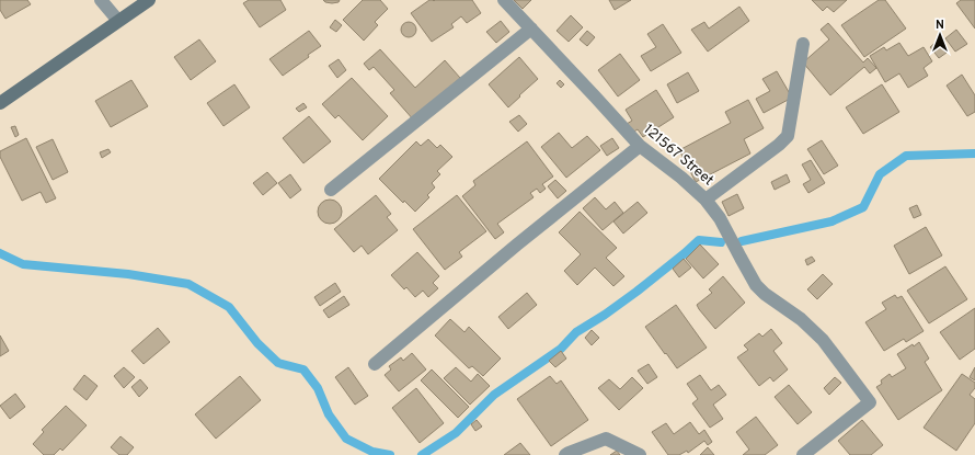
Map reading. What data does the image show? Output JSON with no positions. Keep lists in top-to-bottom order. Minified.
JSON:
{"streets":{"street":["121567 Street"]},"north":"top"}
